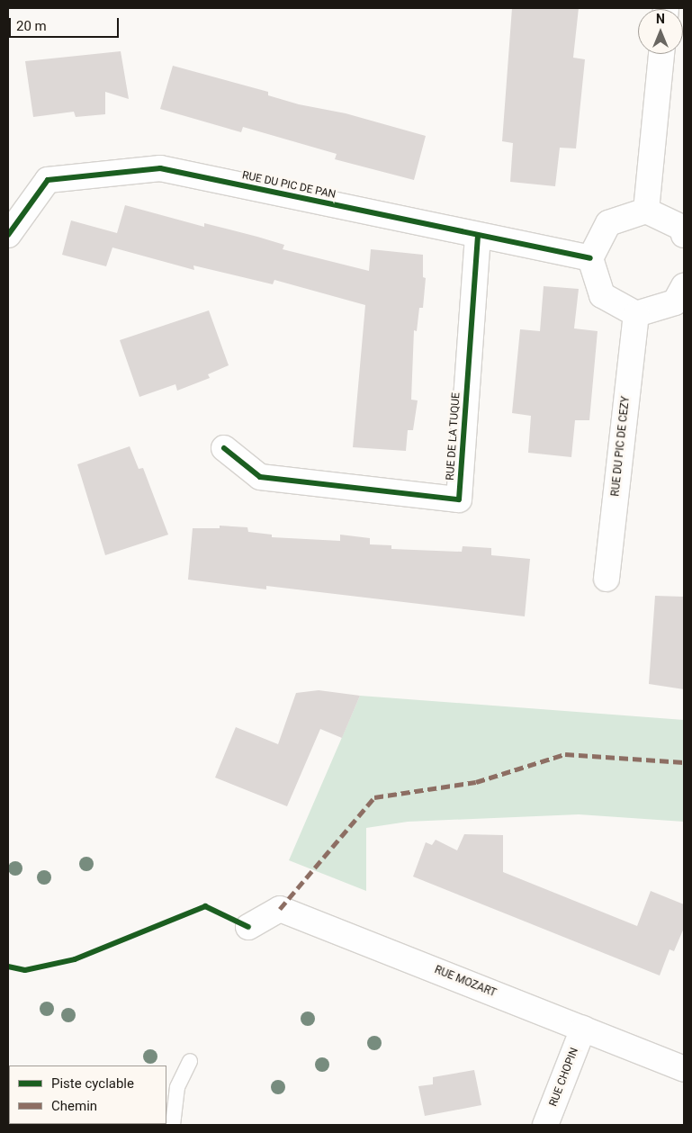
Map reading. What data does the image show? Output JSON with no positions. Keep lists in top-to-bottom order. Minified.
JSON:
{"streets":{"street":["RUE DU PIC DE PAN","RUE DE LA TUQUE","RUE DU PIC DE CEZY","RUE MOZART","RUE CHOPIN"]},"crossings":[["RUE DU PIC DE PAN","RUE DE LA TUQUE"],["RUE MOZART","RUE CHOPIN"]],"legend":["Piste cyclable","Chemin"],"scale_bar":"20 m","north":"top"}
